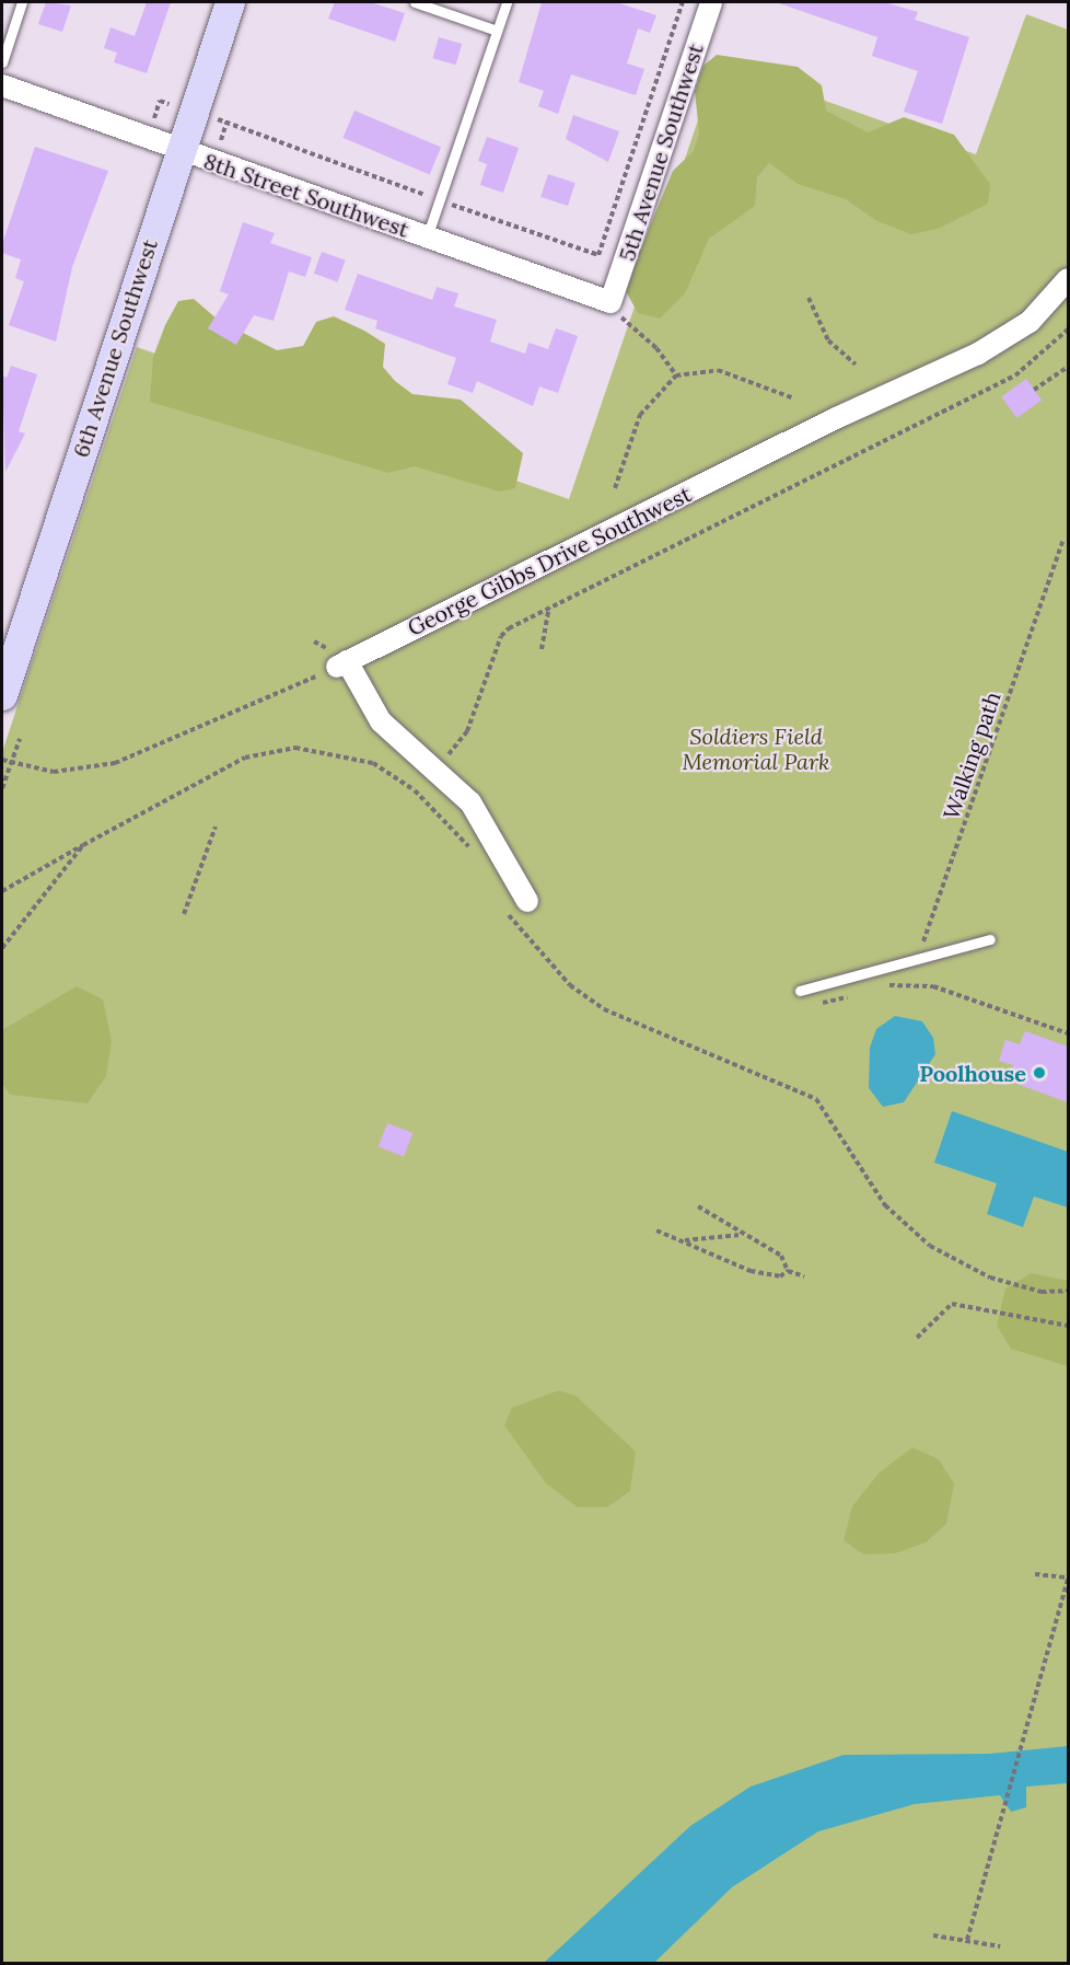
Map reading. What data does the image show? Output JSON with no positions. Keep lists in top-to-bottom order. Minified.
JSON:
{"streets":{"street":["5th Avenue Southwest","8th Street Southwest","6th Avenue Southwest","George Gibbs Drive Southwest"],"path":["Walking path"]},"crossings":[["5th Avenue Southwest","8th Street Southwest"],["8th Street Southwest","6th Avenue Southwest"]],"parks":["Soldiers Field Memorial Park"],"places":["Poolhouse"]}
